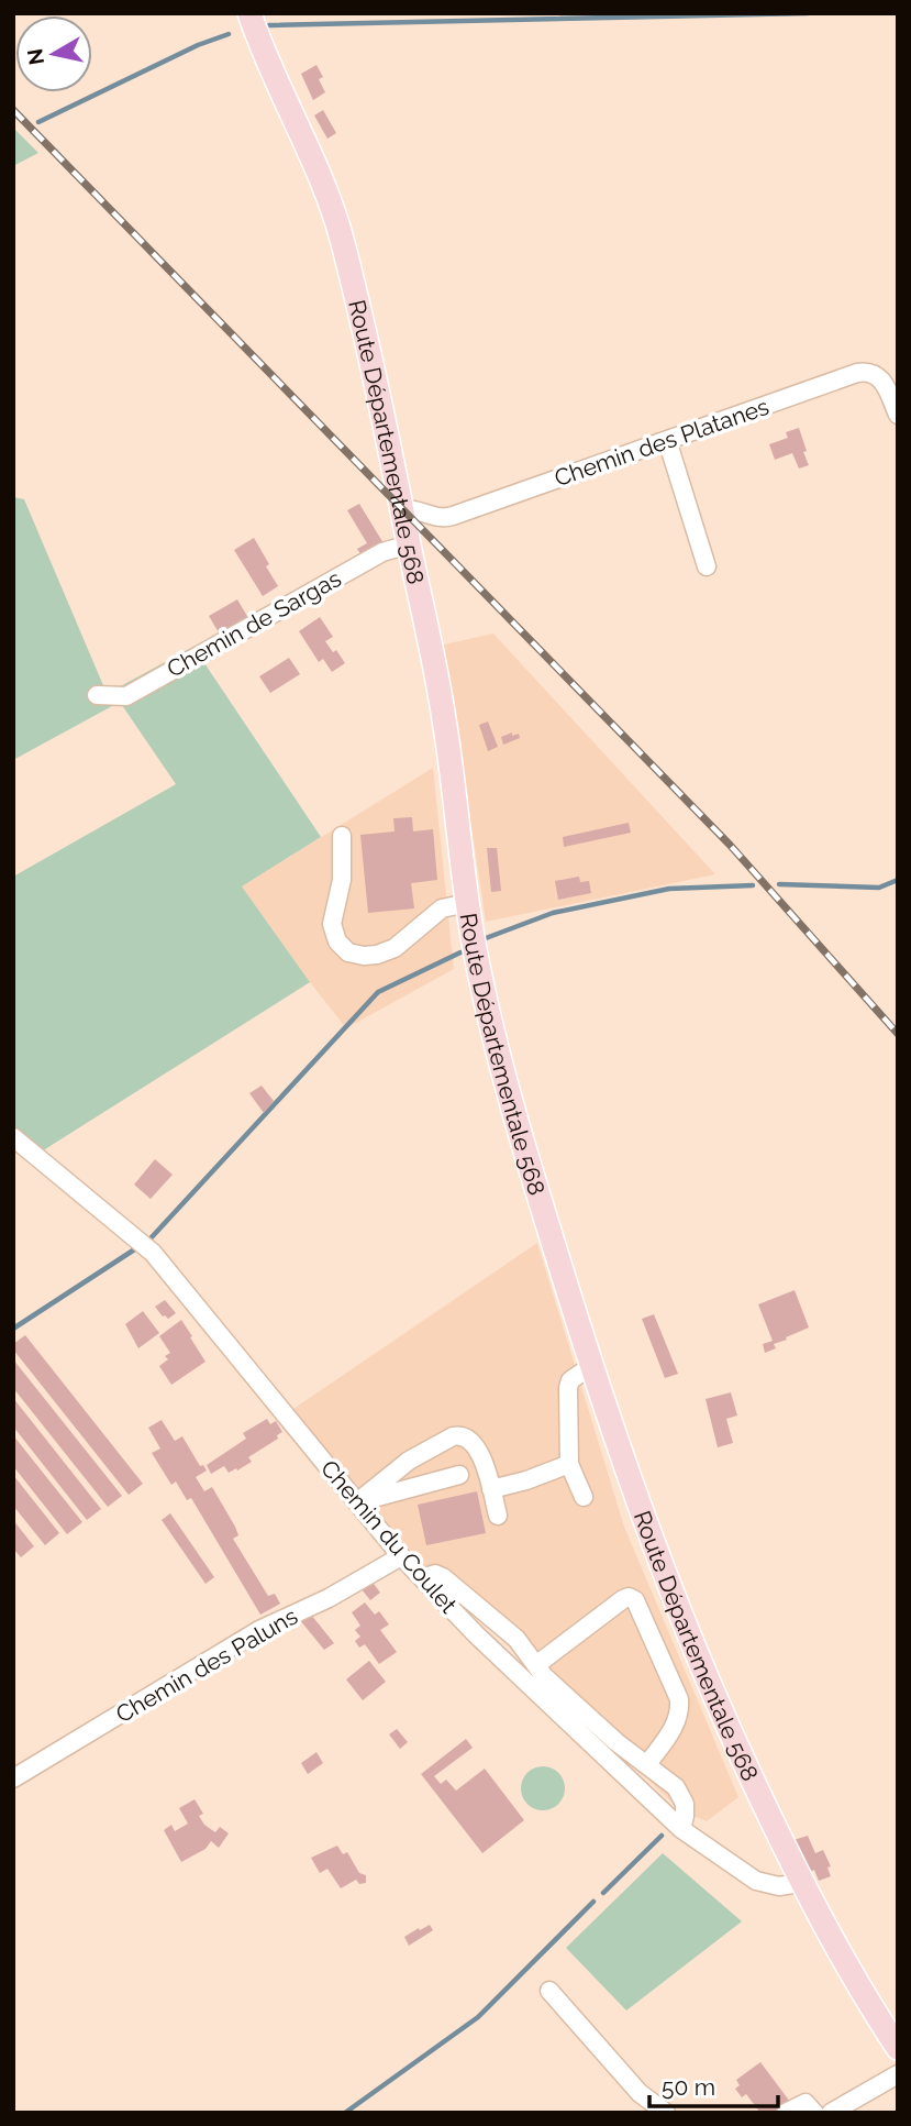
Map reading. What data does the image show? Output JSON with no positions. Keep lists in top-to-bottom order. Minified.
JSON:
{"streets":{"main road":["Route Départementale 568"],"street":["Chemin des Platanes","Chemin de Sargas","Chemin du Coulet","Chemin des Paluns"]},"crossings":[["Route Départementale 568","Chemin des Platanes"],["Route Départementale 568","Chemin de Sargas"],["Route Départementale 568","Chemin du Coulet"],["Chemin du Coulet","Chemin des Paluns"]],"scale_bar":"50 m","north":"left"}
